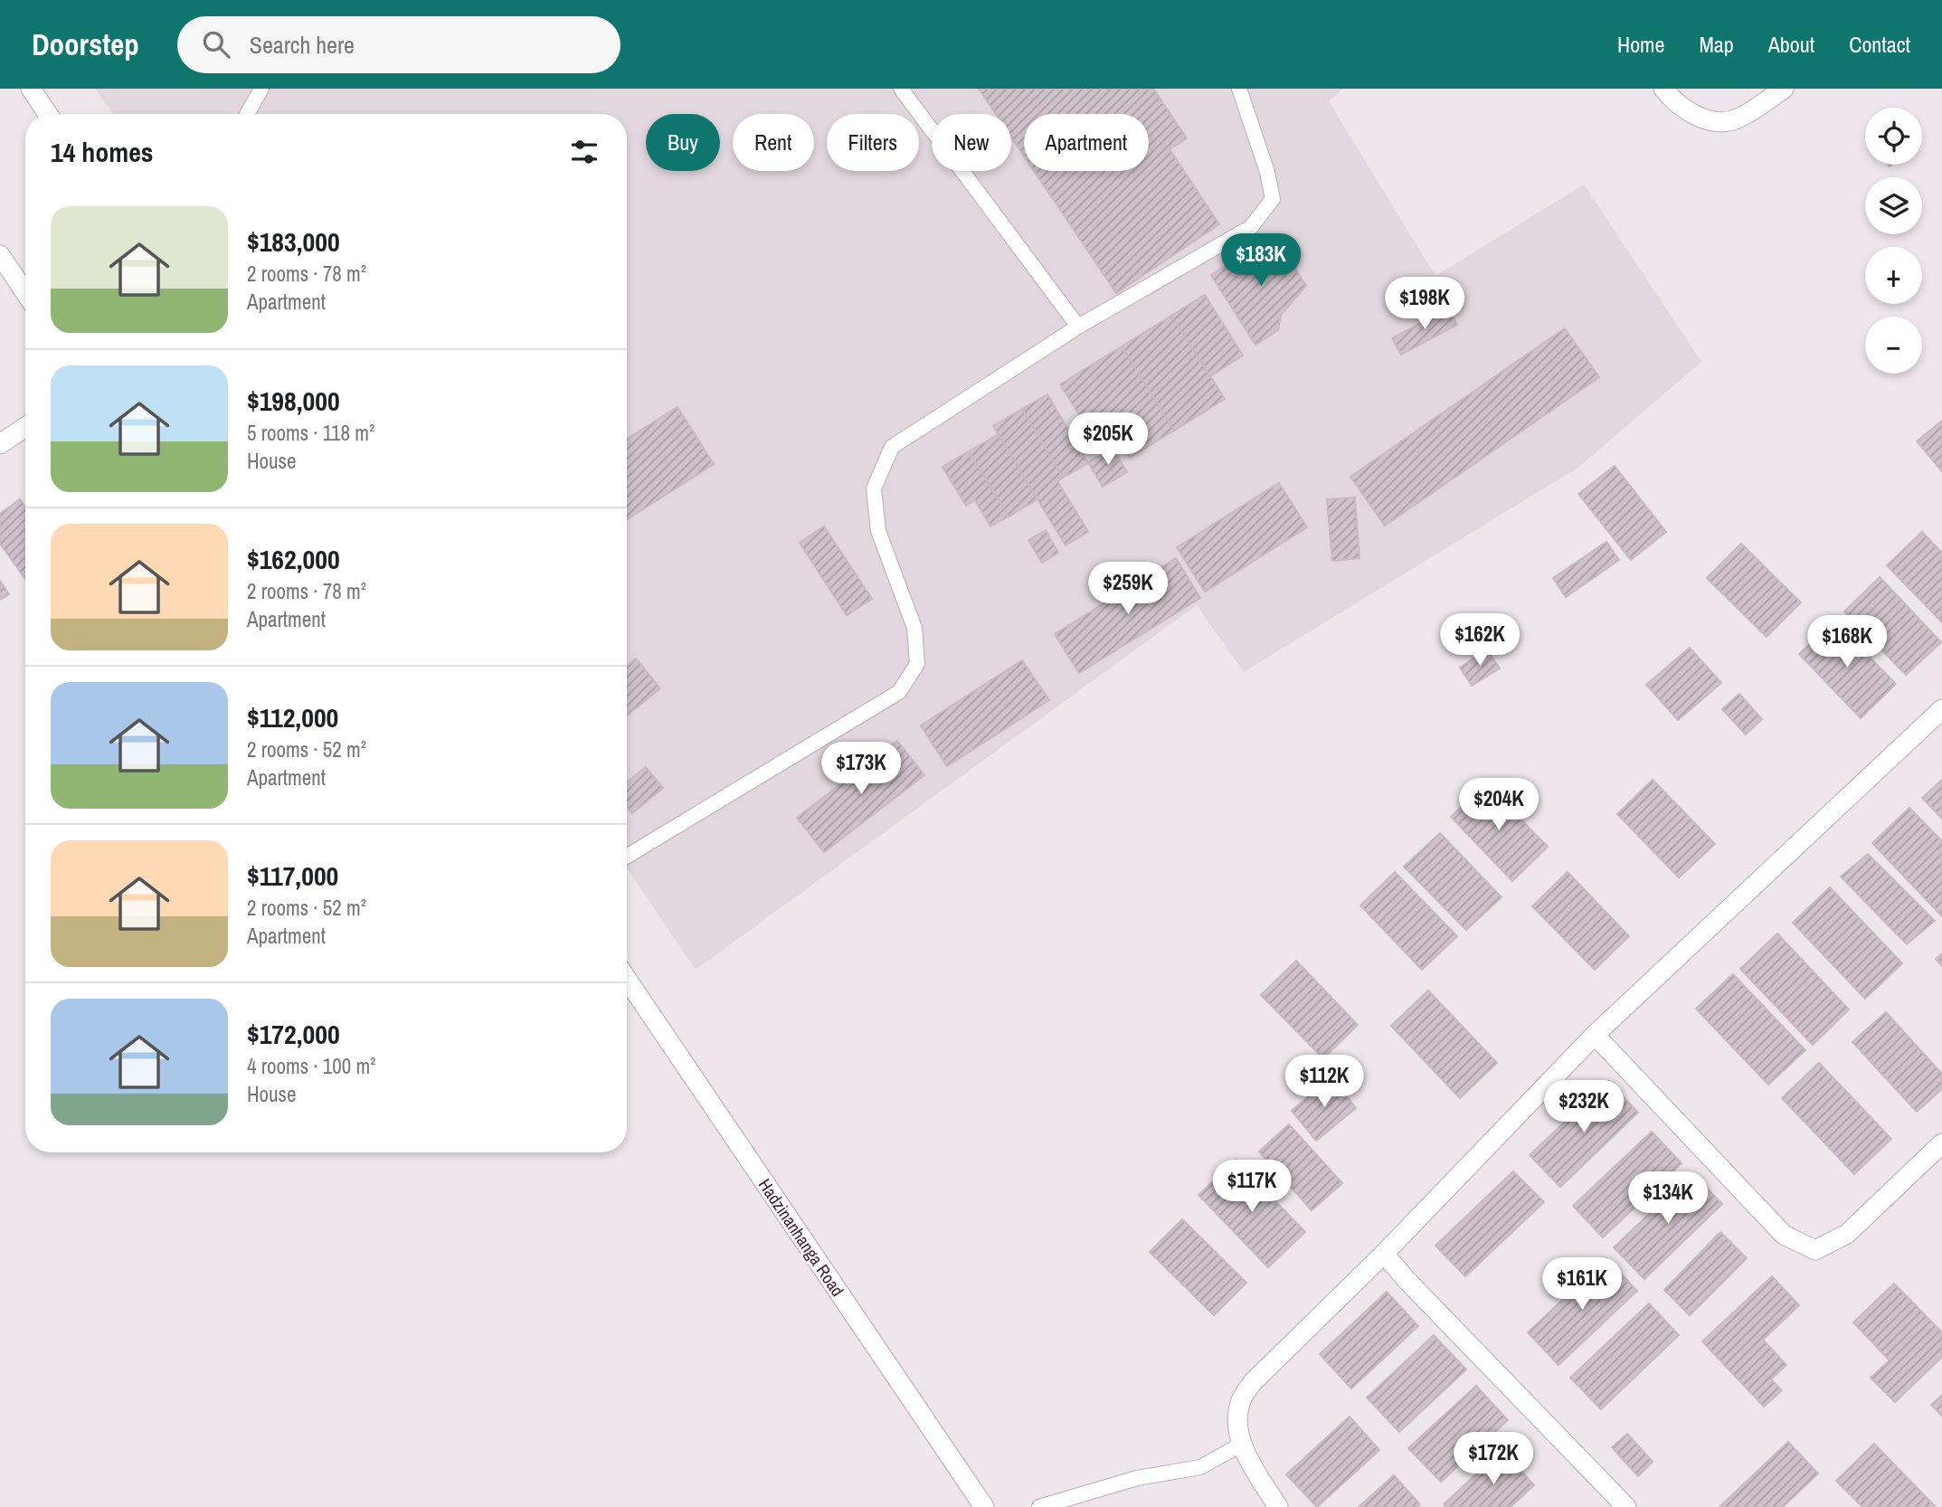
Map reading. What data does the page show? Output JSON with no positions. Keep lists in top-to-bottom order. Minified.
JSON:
{"streets":{"street":["Hadzinanhanga Road"]},"page":{"header":"Doorstep","search":"Search here","nav":["Home","Map","About","Contact"],"map_buttons":["+","−"],"chip":["Buy","Rent","Filters","New","Apartment"],"heading":"14 homes","list":[{"name":"$183,000","note":"2 rooms · 78 m² · Apartment"},{"name":"$198,000","note":"5 rooms · 118 m² · House"},{"name":"$162,000","note":"2 rooms · 78 m² · Apartment"},{"name":"$112,000","note":"2 rooms · 52 m² · Apartment"},{"name":"$117,000","note":"2 rooms · 52 m² · Apartment"},{"name":"$172,000","note":"4 rooms · 100 m² · House"}],"price":["$183K","$198K","$205K","$259K","$162K","$168K","$173K","$204K","$112K","$232K","$117K","$134K","$161K","$172K"]}}
